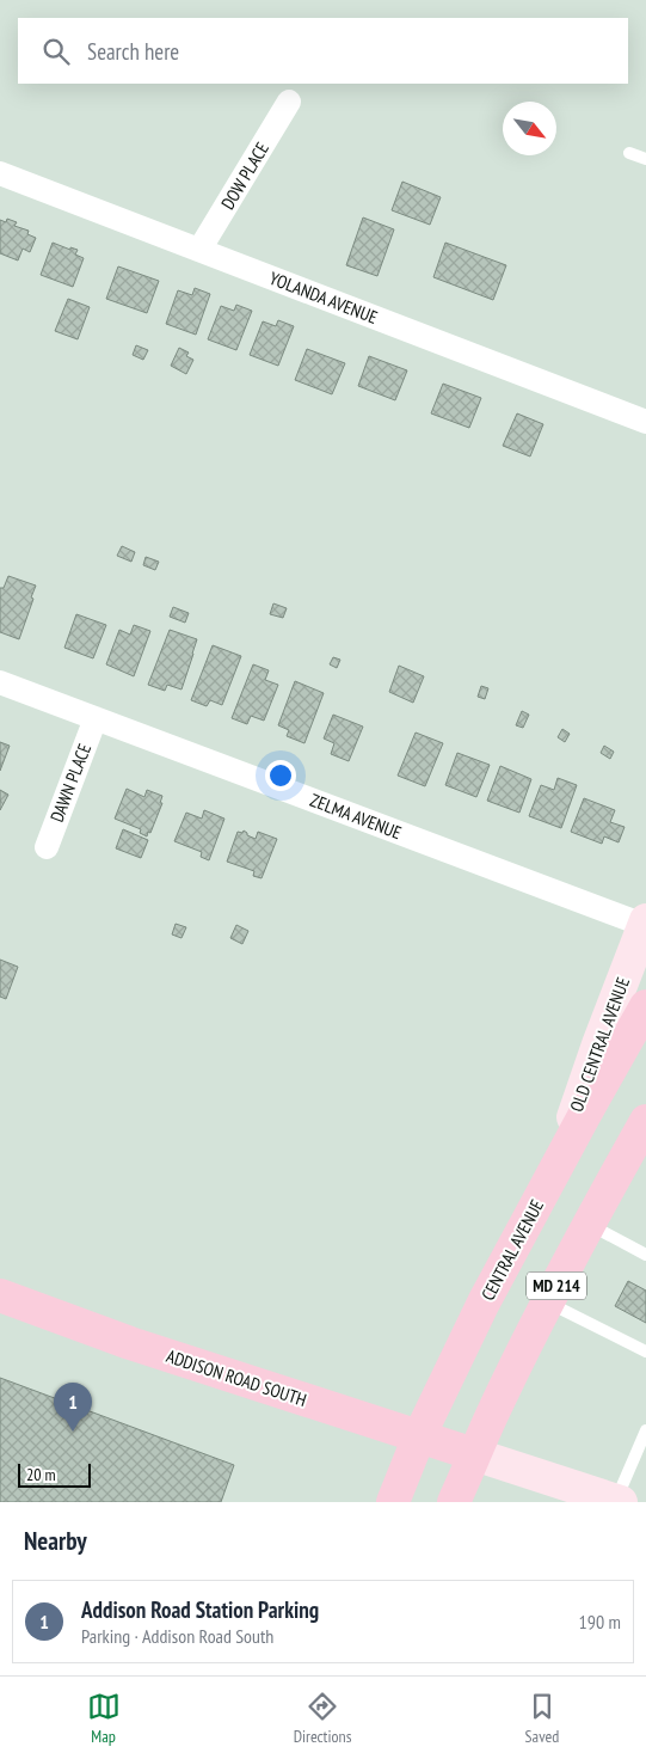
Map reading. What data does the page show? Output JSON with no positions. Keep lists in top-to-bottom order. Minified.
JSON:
{"streets":{"main road":["OLD CENTRAL AVENUE","CENTRAL AVENUE","MD 214","ADDISON ROAD SOUTH"],"street":["DOW PLACE","YOLANDA AVENUE","DAWN PLACE","ZELMA AVENUE"]},"crossings":[["DOW PLACE","YOLANDA AVENUE"],["DAWN PLACE","ZELMA AVENUE"],["ZELMA AVENUE","OLD CENTRAL AVENUE"],["OLD CENTRAL AVENUE","CENTRAL AVENUE"],["CENTRAL AVENUE","ADDISON ROAD SOUTH"],["MD 214","ADDISON ROAD SOUTH"]],"scale_bar":"20 m","north":"bottom right","page":{"search":"Search here","pins":"1","scale":"20 m","heading":"Nearby","list":[{"mark":"1","name":"Addison Road Station Parking","note":"Parking · Addison Road South","value":"190 m"}],"nav":["Map","Directions","Saved"]}}
